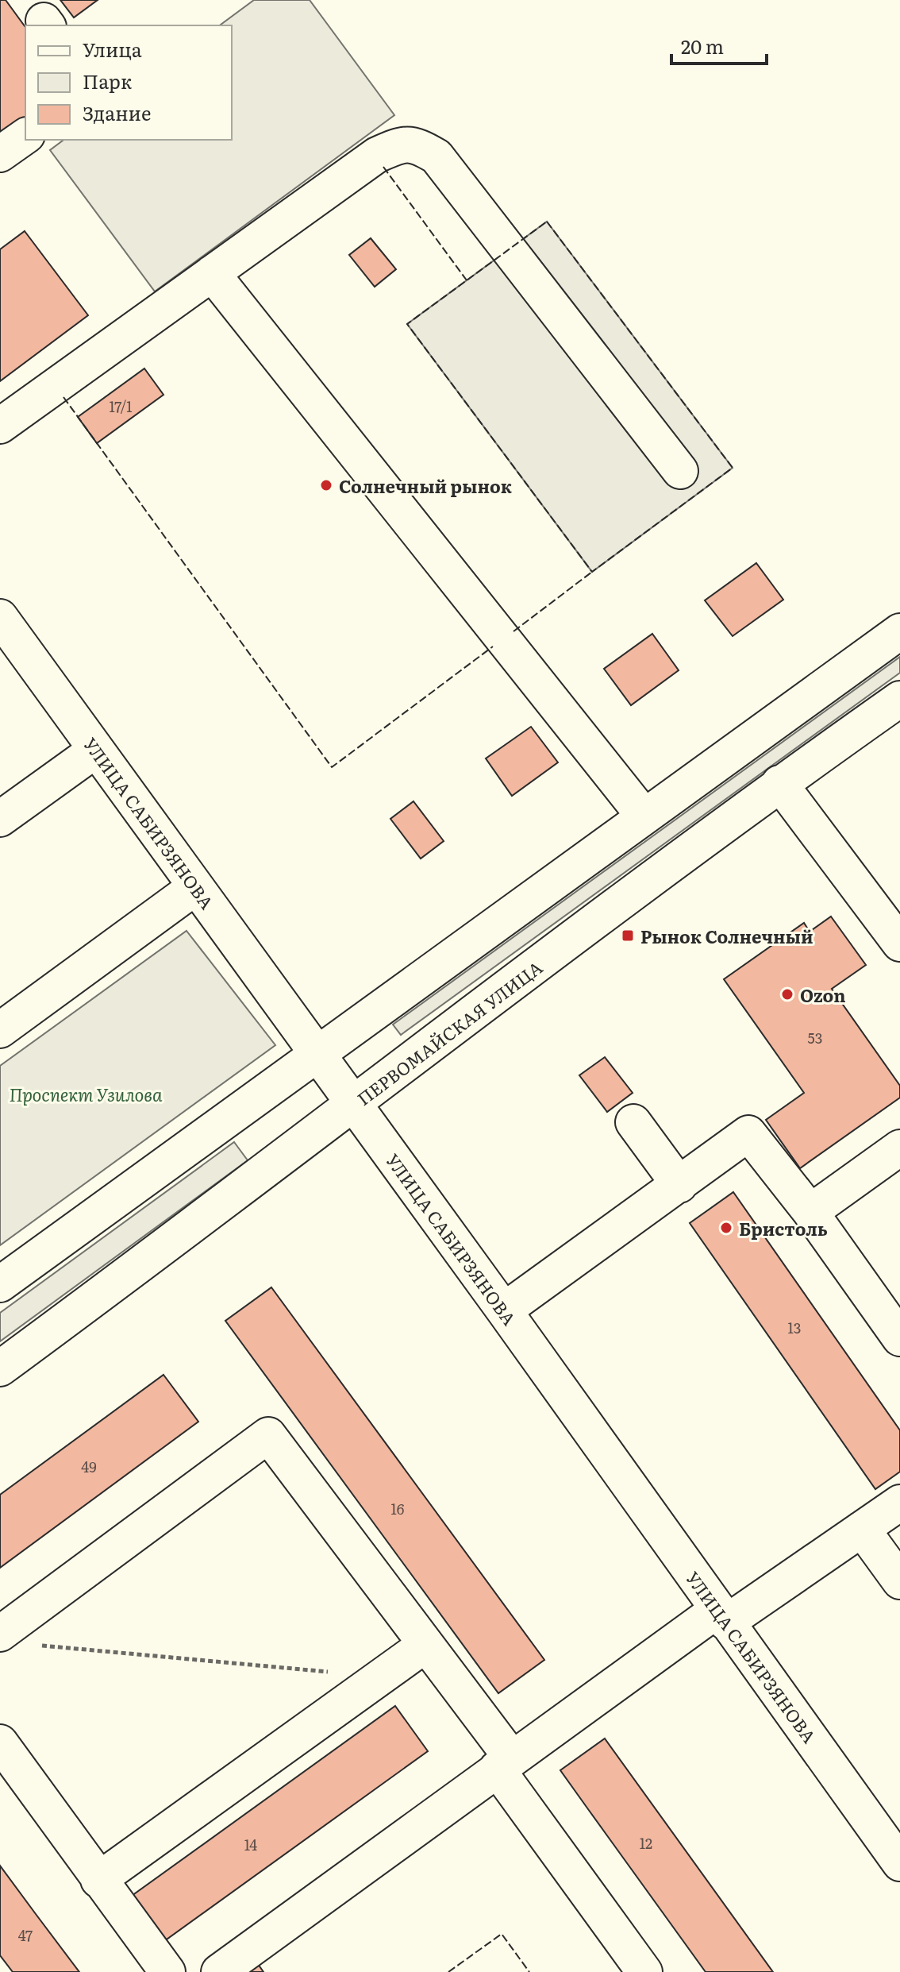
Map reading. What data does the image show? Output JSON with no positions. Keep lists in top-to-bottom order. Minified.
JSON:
{"streets":{"street":["УЛИЦА САБИРЗЯНОВА","ПЕРВОМАЙСКАЯ УЛИЦА"]},"crossings":[["УЛИЦА САБИРЗЯНОВА","ПЕРВОМАЙСКАЯ УЛИЦА"]],"parks":["Проспект Узилова"],"places":{"other":["Солнечный рынок","Ozon","Бристоль"],"transit":["Рынок Солнечный"]},"house_numbers":["17/1","53","13","49","16","12","14","47"],"legend":["Улица","Парк","Здание"],"scale_bar":"20 m"}
